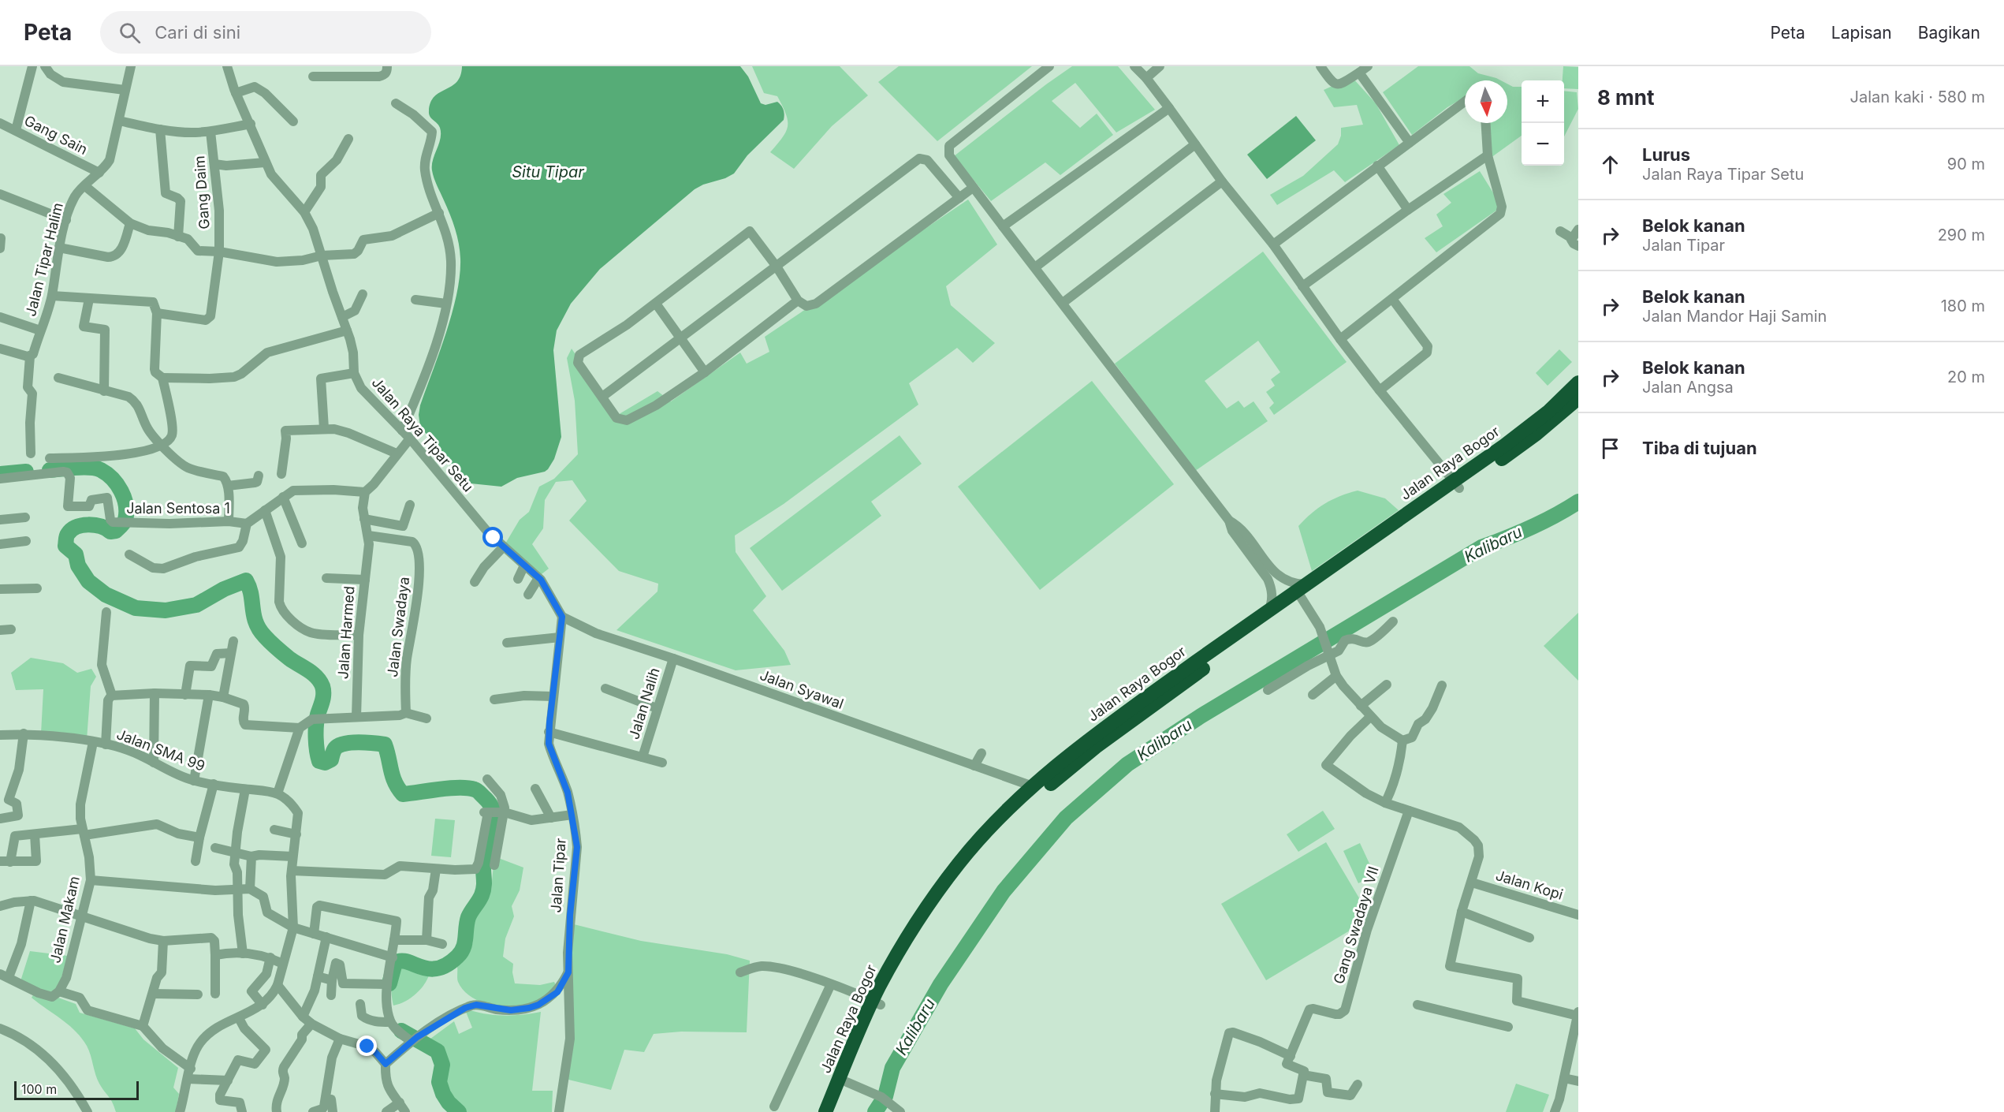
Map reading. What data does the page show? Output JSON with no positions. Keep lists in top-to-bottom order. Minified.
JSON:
{"streets":{"highway":["Jalan Raya Bogor"],"street":["Gang Sain","Gang Daim","Jalan Tipar Halim","Jalan Raya Tipar Setu","Jalan Sentosa 1","Jalan Swadaya","Jalan Harmed","Jalan Syawal","Jalan Nalih","Jalan SMA 99","Jalan Tipar","Jalan Kopi","Jalan Makam","Gang Swadaya VII"]},"crossings":[["Gang Sain","Jalan Tipar Halim"],["Jalan Raya Tipar Setu","Jalan Syawal"],["Jalan Raya Tipar Setu","Jalan Tipar"],["Jalan Raya Bogor","Jalan Syawal"],["Jalan Swadaya","Jalan Harmed"],["Jalan Syawal","Jalan Nalih"],["Jalan Syawal","Jalan Tipar"],["Jalan SMA 99","Jalan Makam"]],"water":["Situ Tipar","Kalibaru"],"scale_bar":"100 m","north":"bottom","page":{"header":"Peta","search":"Cari di sini","nav":["Peta","Lapisan","Bagikan"],"heading":["8 mnt","Jalan kaki · 580 m"],"map_buttons":["+","−"],"list":[["Lurus","Jalan Raya Tipar Setu","90 m"],["Belok kanan","Jalan Tipar","290 m"],["Belok kanan","Jalan Mandor Haji Samin","180 m"],["Belok kanan","Jalan Angsa","20 m"],"Tiba di tujuan"],"scale":"100 m"}}
